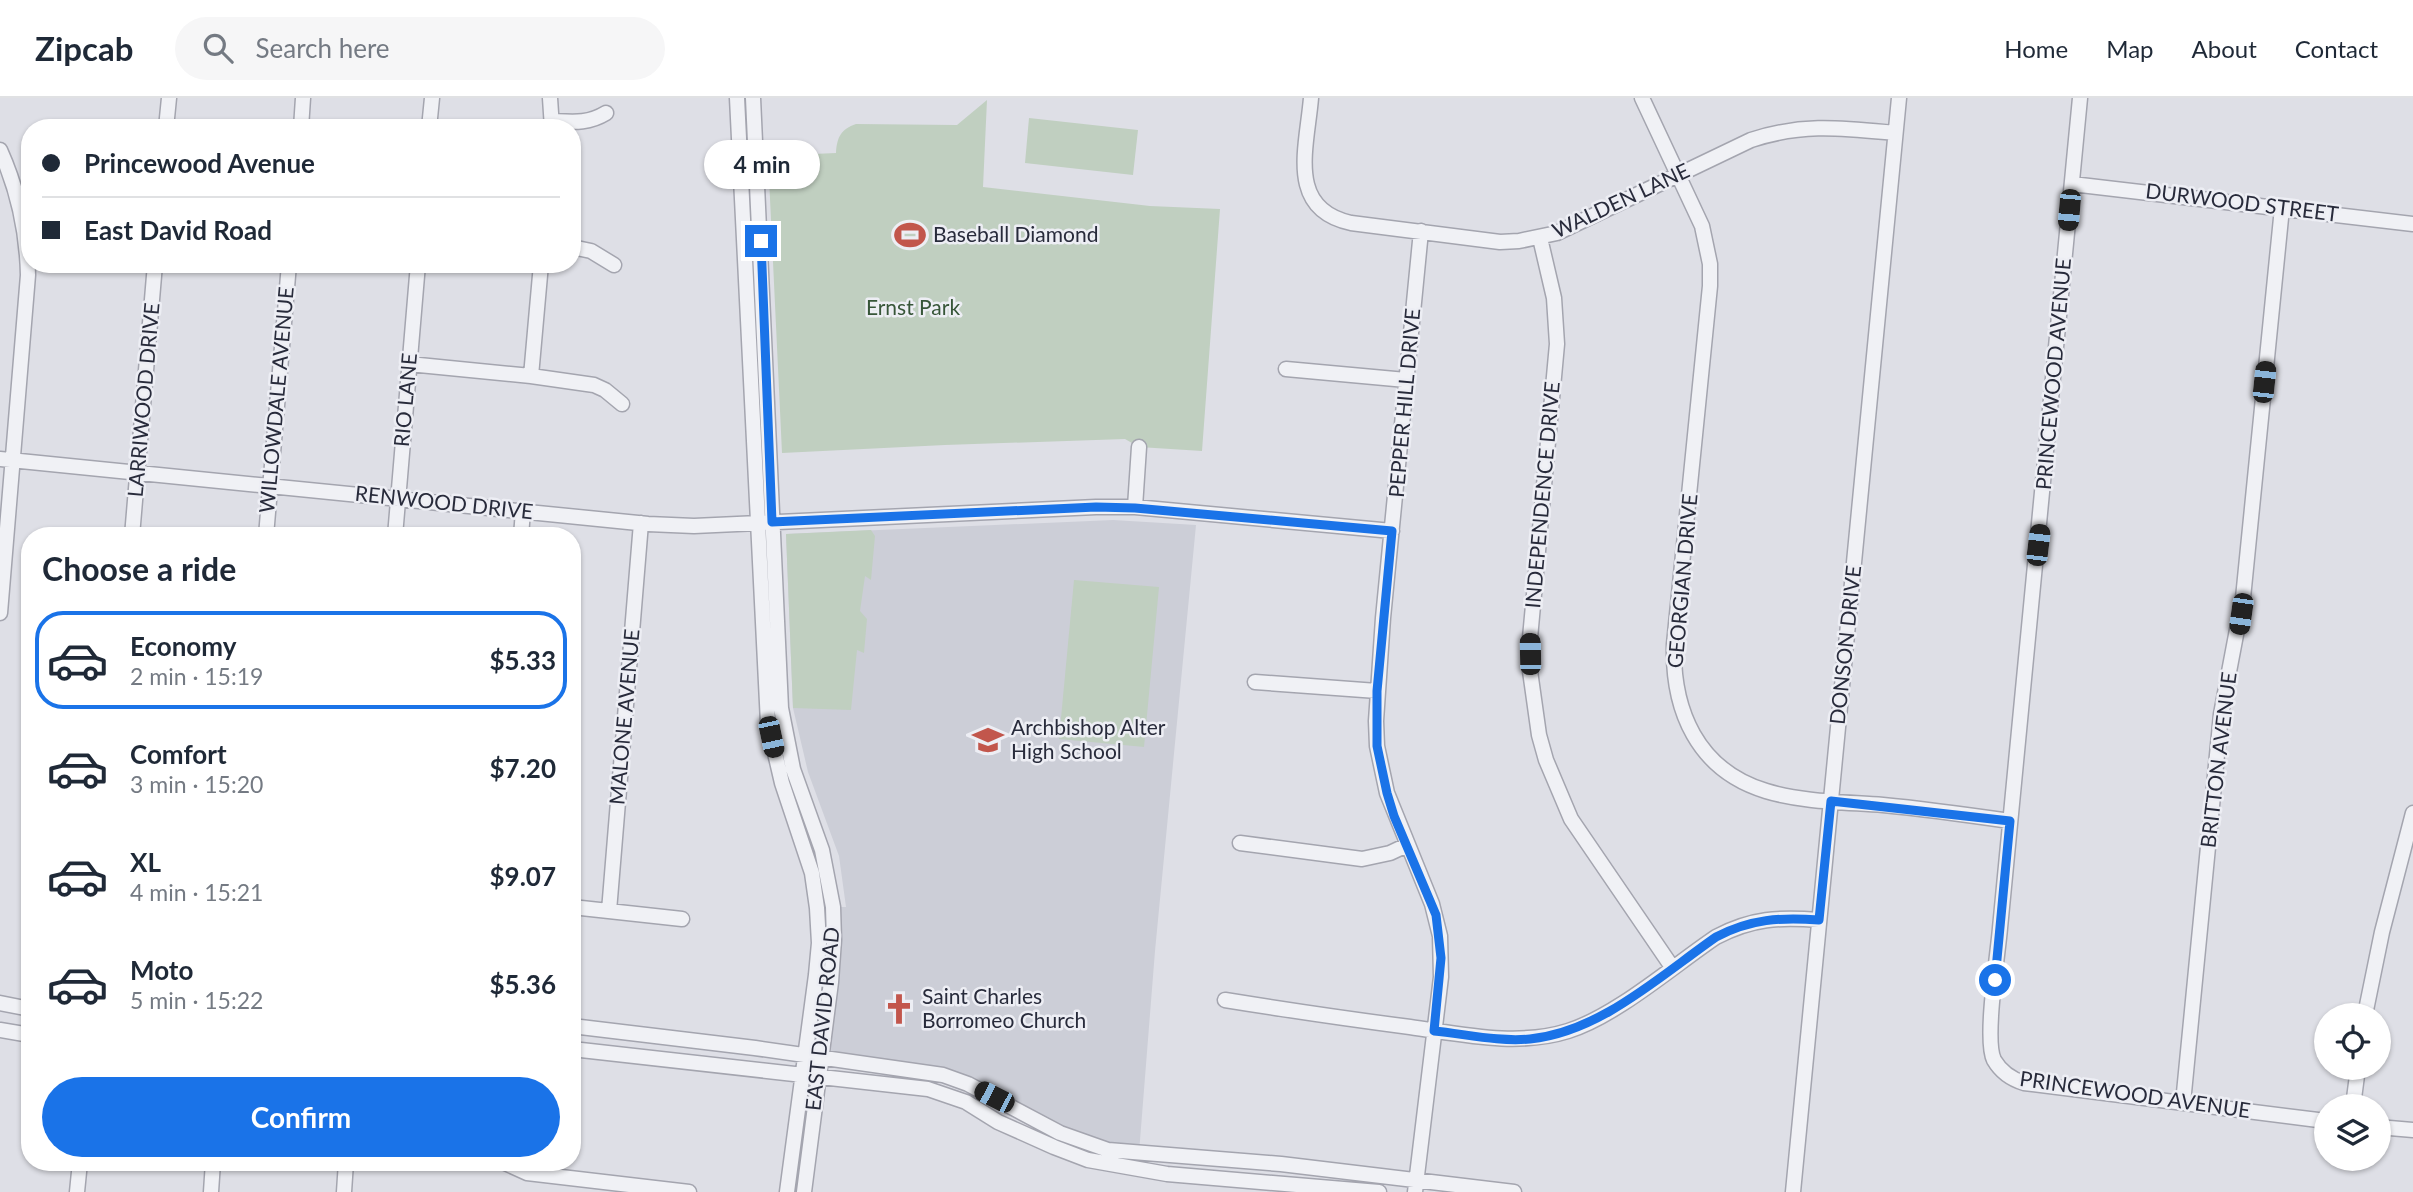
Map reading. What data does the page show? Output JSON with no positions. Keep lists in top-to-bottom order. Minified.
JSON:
{"streets":{"street":["WALDEN LANE","DURWOOD STREET","PRINCEWOOD AVENUE","LARRIWOOD DRIVE","WILLOWDALE AVENUE","RIO LANE","PEPPER HILL DRIVE","INDEPENDENCE DRIVE","RENWOOD DRIVE","GEORGIAN DRIVE","DONSON DRIVE","MALONE AVENUE","BRITTON AVENUE","EAST DAVID ROAD"]},"crossings":[["WALDEN LANE","PEPPER HILL DRIVE"],["WALDEN LANE","INDEPENDENCE DRIVE"],["WALDEN LANE","GEORGIAN DRIVE"],["WALDEN LANE","DONSON DRIVE"],["DURWOOD STREET","PRINCEWOOD AVENUE"],["DURWOOD STREET","BRITTON AVENUE"],["PRINCEWOOD AVENUE","GEORGIAN DRIVE"],["PRINCEWOOD AVENUE","BRITTON AVENUE"],["LARRIWOOD DRIVE","RENWOOD DRIVE"],["WILLOWDALE AVENUE","RENWOOD DRIVE"],["RIO LANE","RENWOOD DRIVE"],["PEPPER HILL DRIVE","RENWOOD DRIVE"],["RENWOOD DRIVE","MALONE AVENUE"],["RENWOOD DRIVE","EAST DAVID ROAD"],["GEORGIAN DRIVE","DONSON DRIVE"]],"parks":["Ernst Park"],"places":{"sports":["Baseball Diamond"],"school or university":["Archbishop Alter High School"],"church":["Saint Charles Borromeo Church"]},"page":{"header":"Zipcab","search":"Search here","nav":["Home","Map","About","Contact"],"banner":["Princewood Avenue","East David Road"],"bubble":"4 min","heading":"Choose a ride","list":[{"name":"Economy","note":"2 min · 15:19","value":"$5.33"},{"name":"Comfort","note":"3 min · 15:20","value":"$7.20"},{"name":"XL","note":"4 min · 15:21","value":"$9.07"},{"name":"Moto","note":"5 min · 15:22","value":"$5.36"}],"buttons":"Confirm"}}
